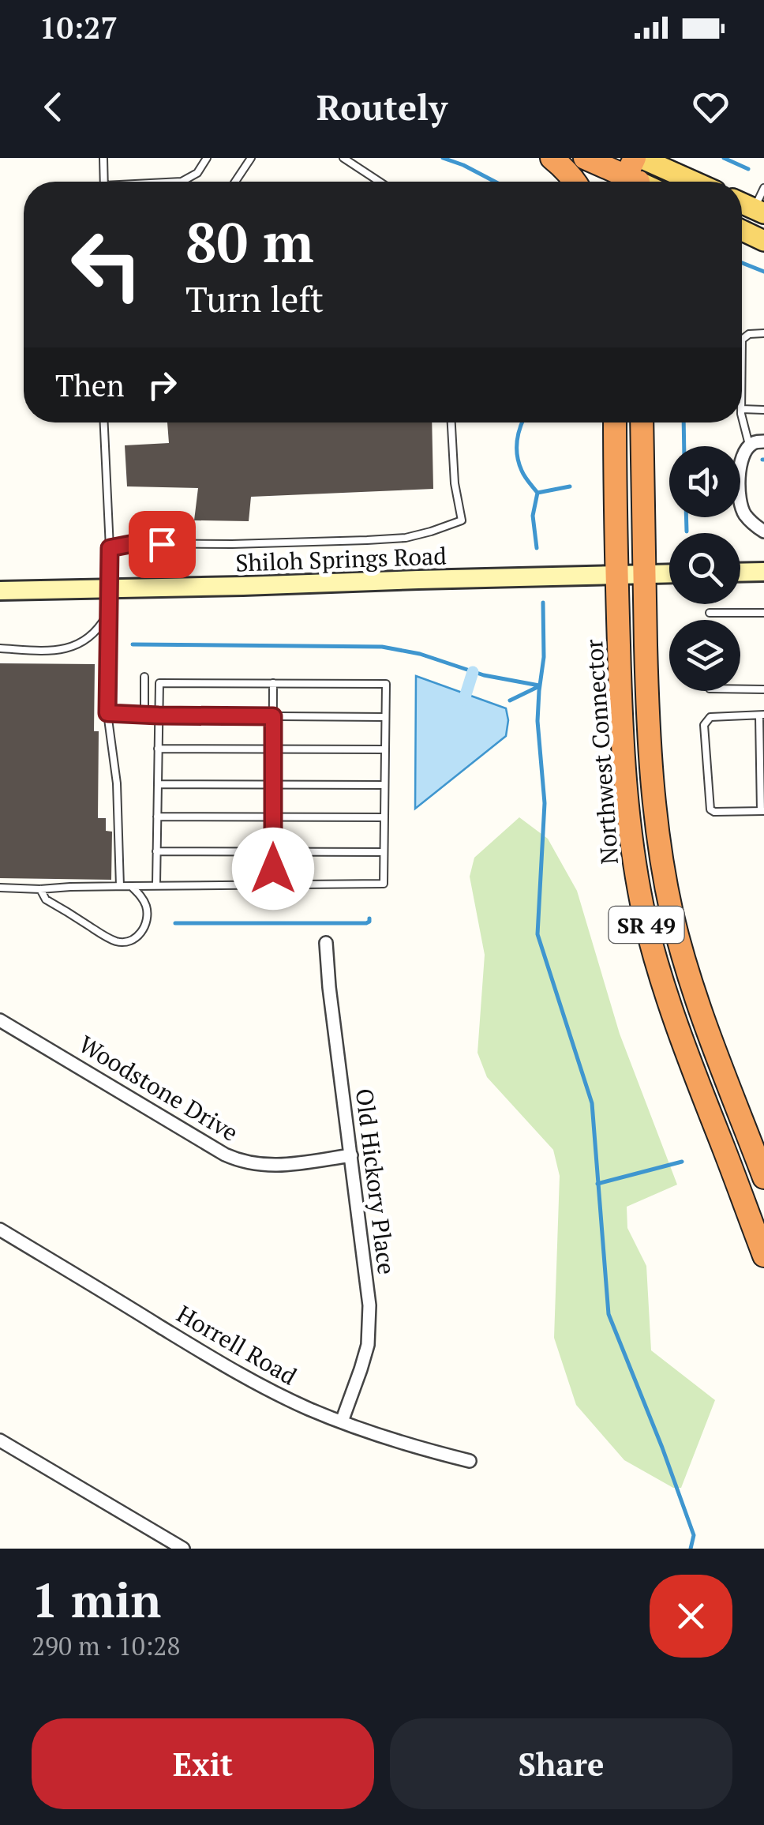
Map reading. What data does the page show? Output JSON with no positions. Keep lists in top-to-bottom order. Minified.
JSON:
{"streets":{"highway":["Northwest Connector","SR 49"],"street":["Shiloh Springs Road","Woodstone Drive","Old Hickory Place","Horrell Road"]},"crossings":[["Shiloh Springs Road","Northwest Connector"],["Woodstone Drive","Old Hickory Place"],["Old Hickory Place","Horrell Road"]],"page":{"status":"10:27","header":"Routely","turn":["80 m","Turn left"],"then":"Then","heading":["1 min","290 m · 10:28"],"buttons":["Exit","Share"]}}
